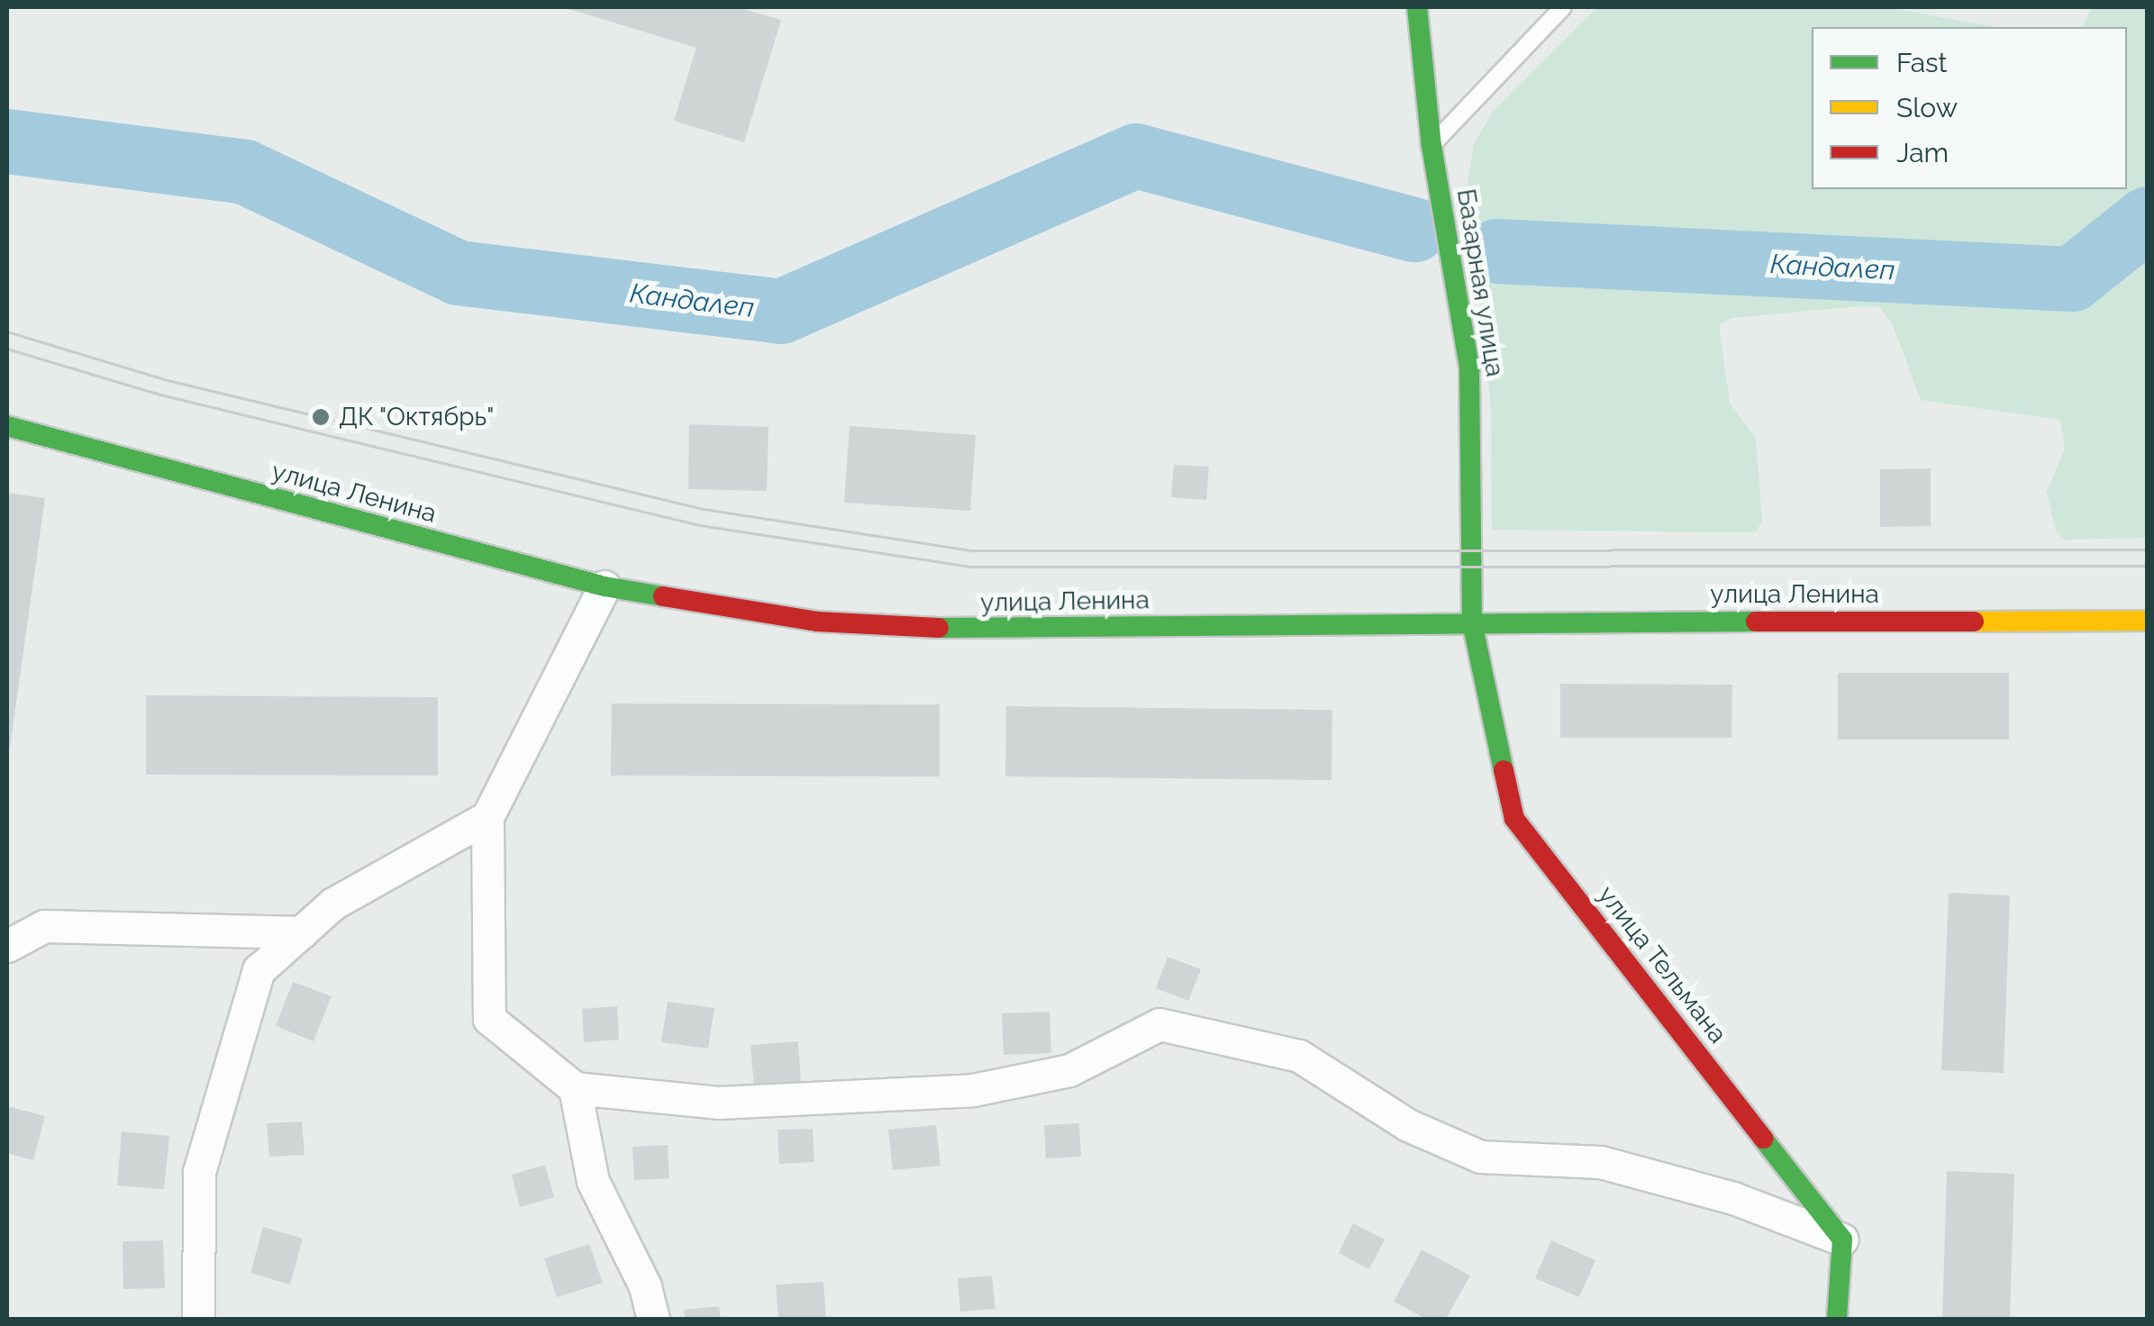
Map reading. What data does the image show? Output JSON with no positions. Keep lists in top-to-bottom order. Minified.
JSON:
{"streets":{"main road":["Базарная улица","улица Ленина","улица Тельмана"]},"crossings":[["Базарная улица","улица Ленина"],["Базарная улица","улица Тельмана"],["улица Ленина","улица Тельмана"]],"water":["Кандалеп"],"places":["ДК \"Октябрь\""],"legend":["Fast","Slow","Jam"]}
